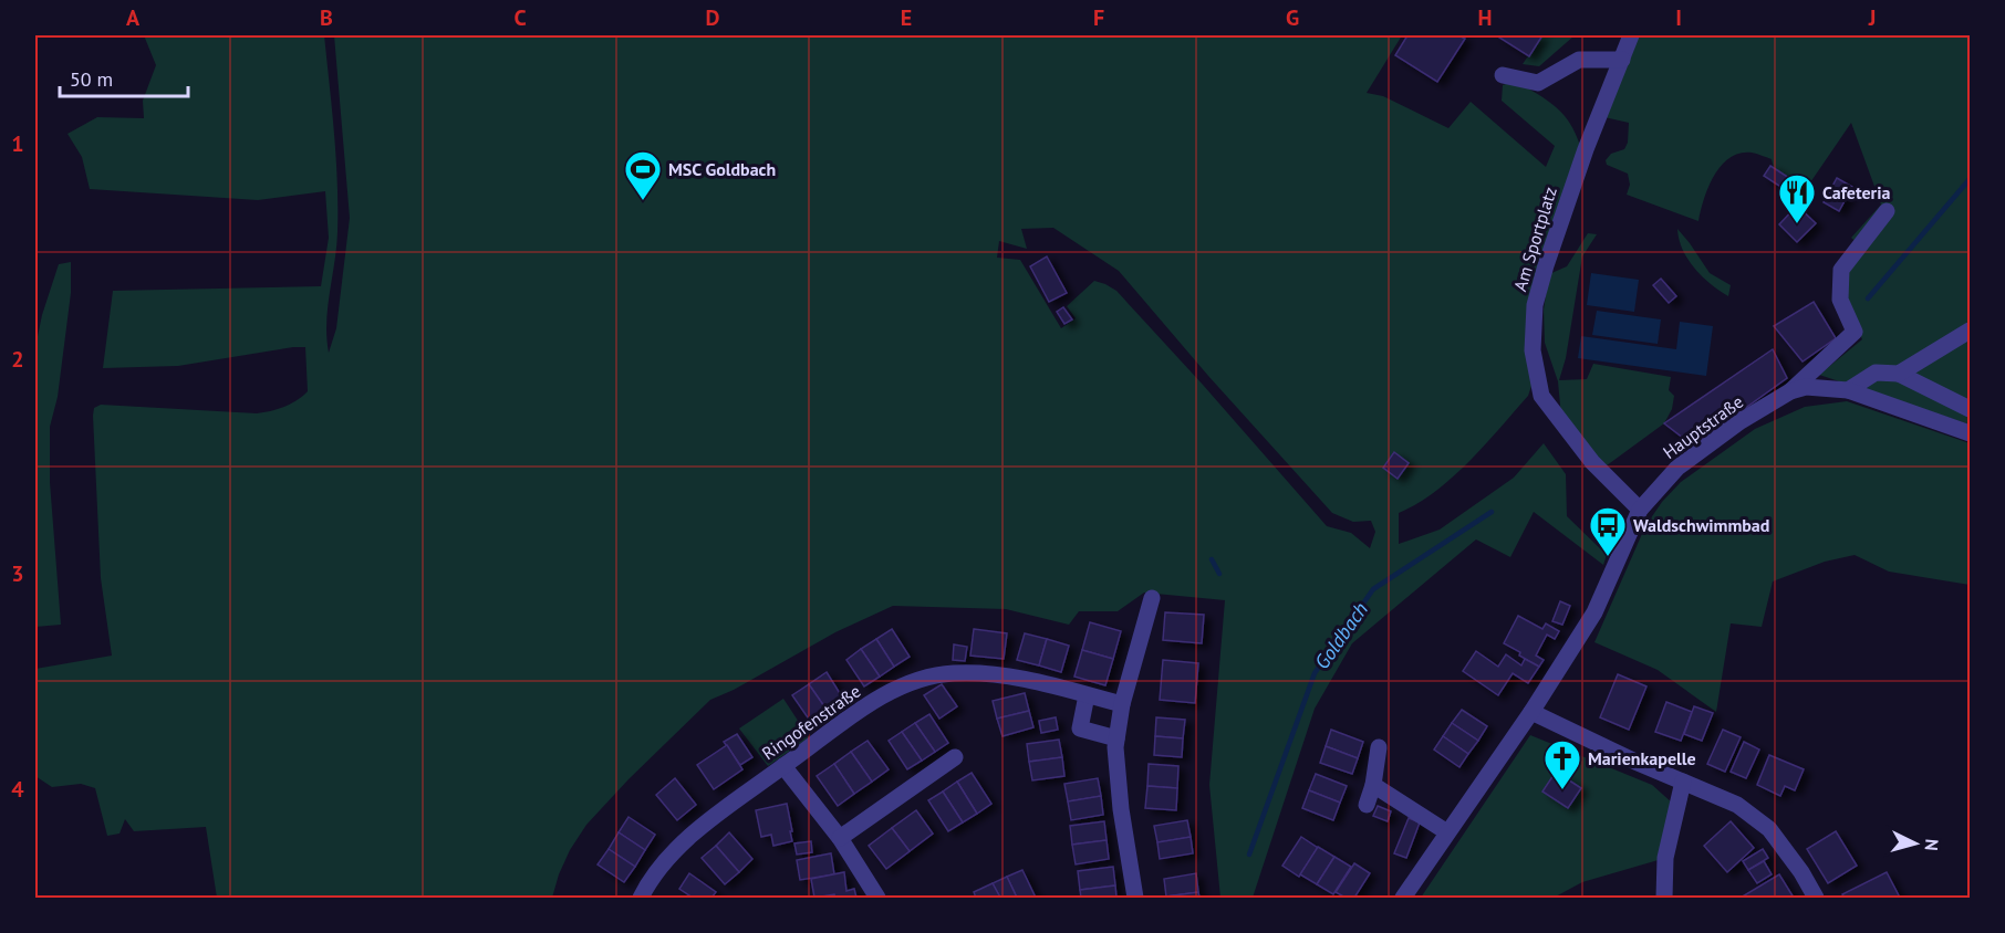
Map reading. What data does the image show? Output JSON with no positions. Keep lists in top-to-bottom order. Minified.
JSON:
{"streets":{"street":["Am Sportplatz","Hauptstraße","Ringofenstraße"]},"crossings":[["Am Sportplatz","Hauptstraße"]],"water":["Goldbach"],"places":{"sports":["MSC Goldbach"],"restaurant":["Cafeteria"],"bus stop":["Waldschwimmbad"],"church":["Marienkapelle"]},"scale_bar":"50 m","north":"right","grid":{"columns":["A","B","C","D","E","F","G","H","I","J"],"rows":["1","2","3","4"]}}
